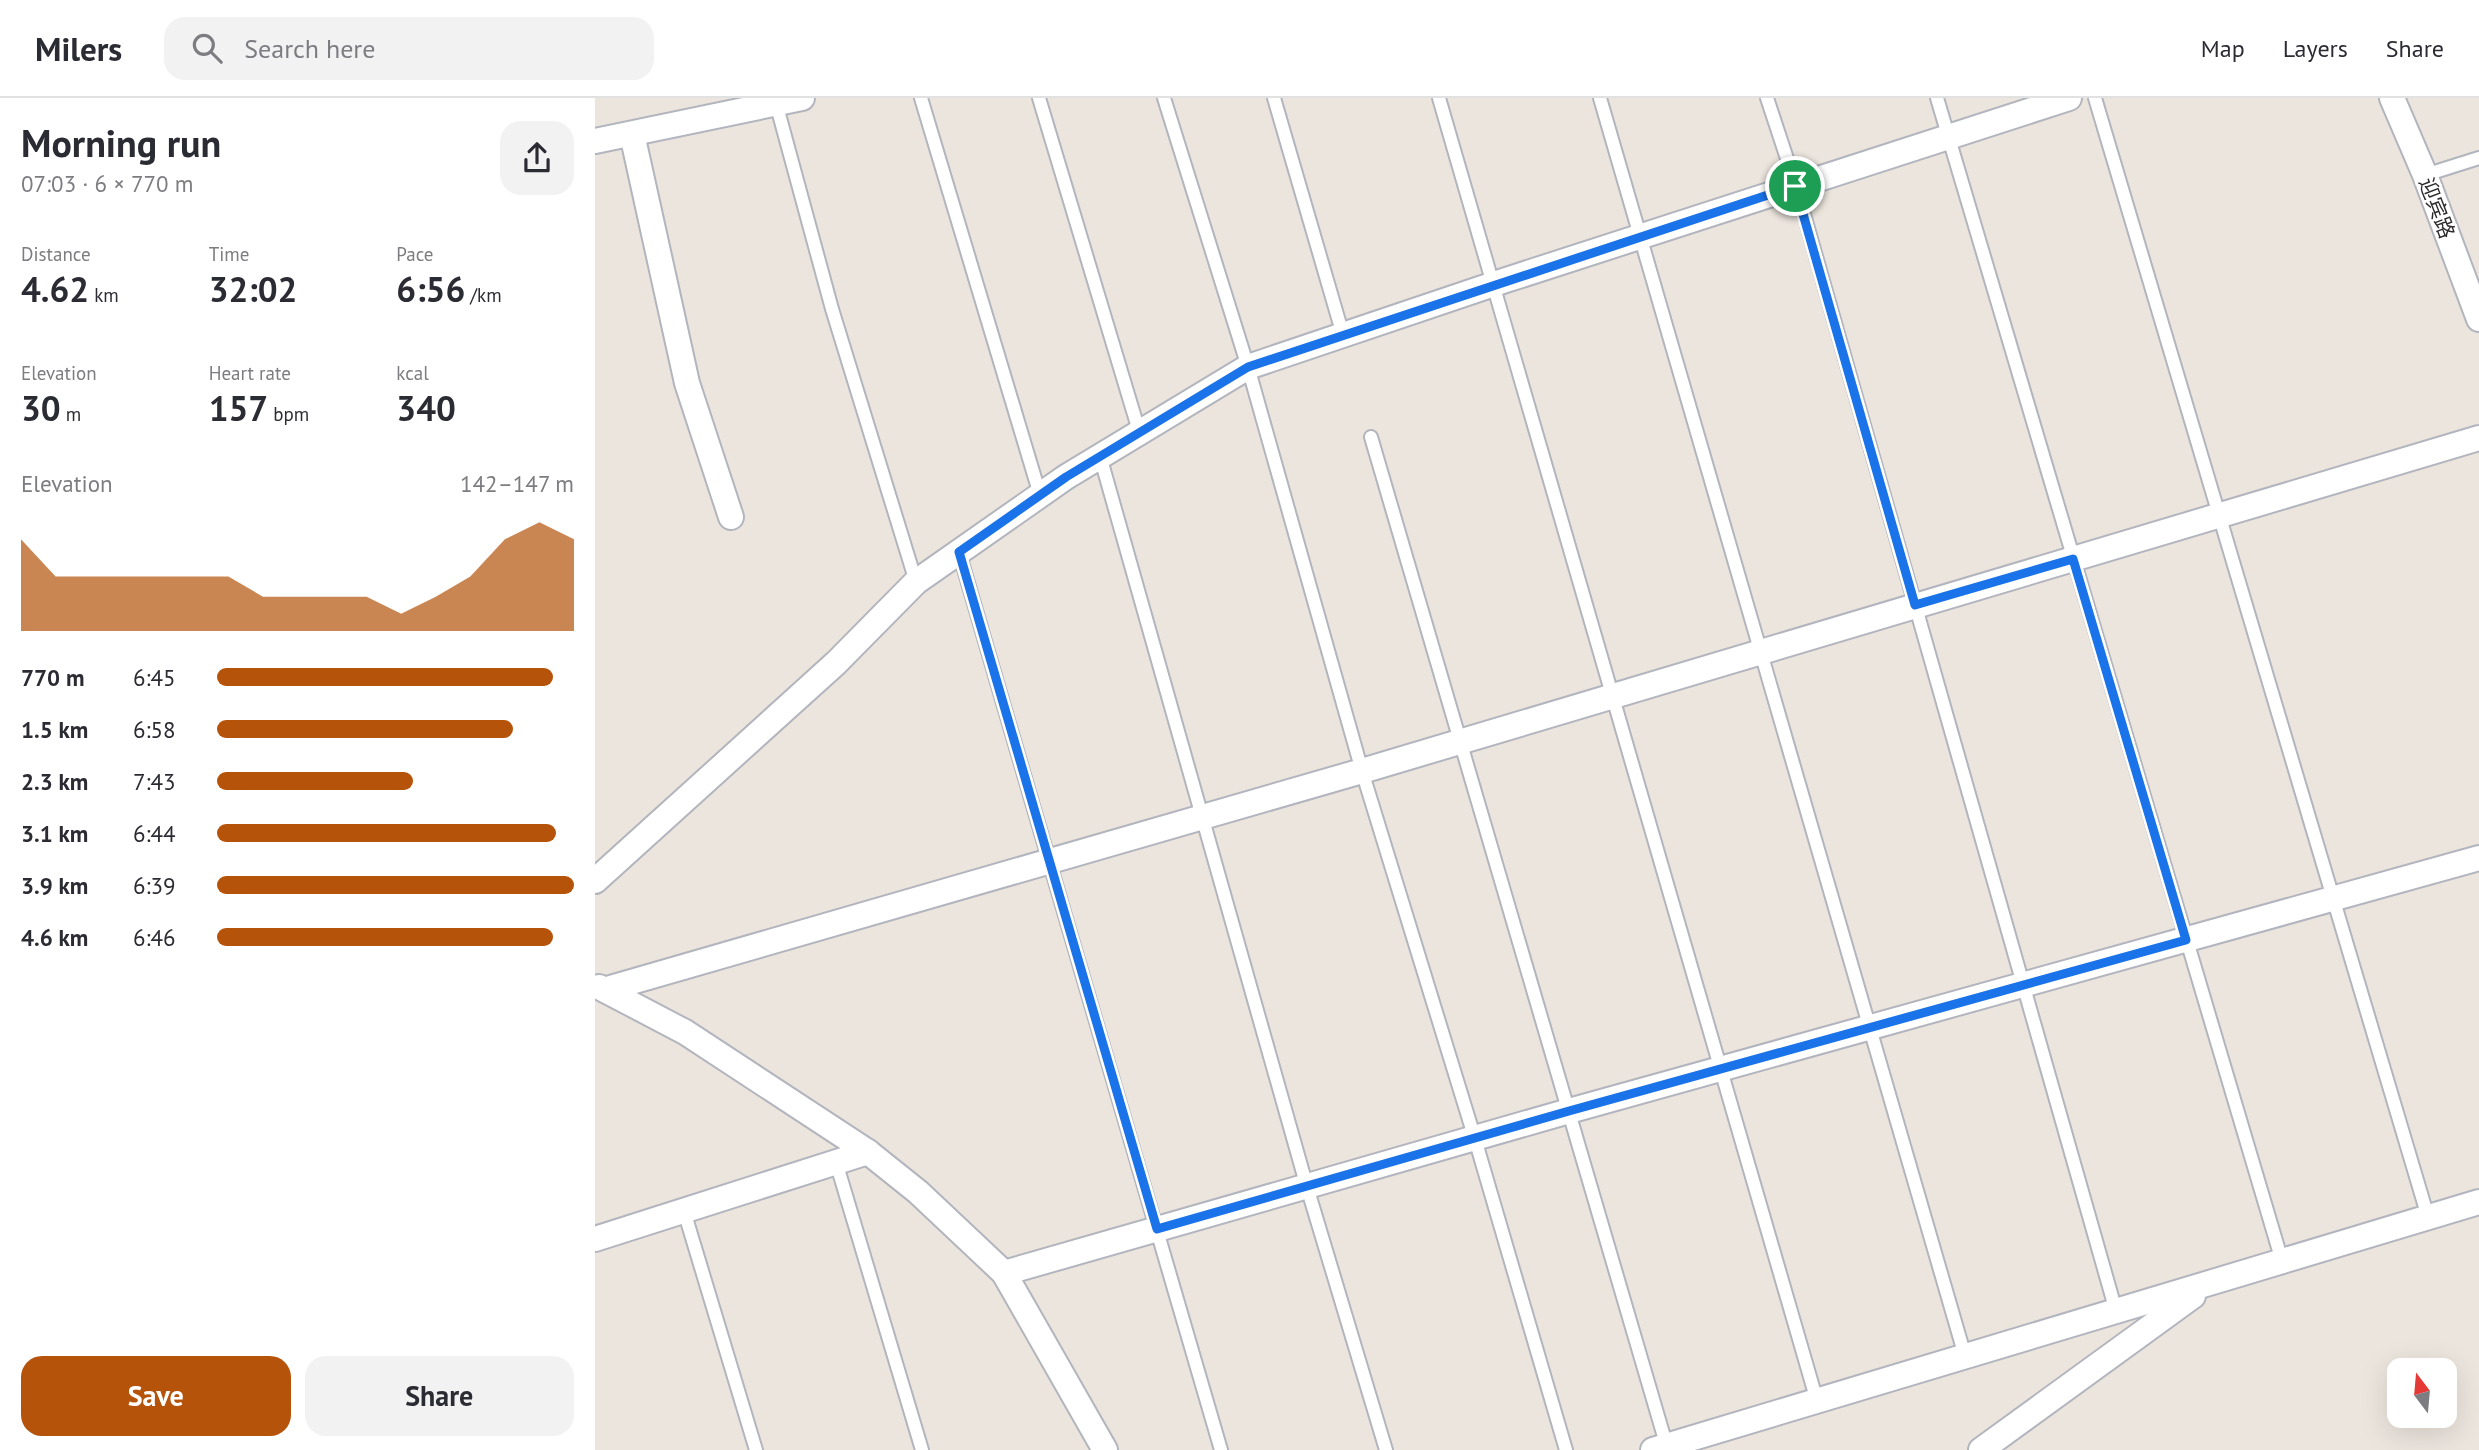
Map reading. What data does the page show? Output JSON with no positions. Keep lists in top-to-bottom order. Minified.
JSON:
{"streets":{"street":["迎宾路"]},"north":"top","page":{"header":"Milers","search":"Search here","nav":["Map","Layers","Share"],"heading":["Morning run","07:03 · 6 × 770 m"],"stats":[["Distance","4.62 km"],["Time","32:02"],["Pace","6:56 /km"],["Elevation","30 m"],["Heart rate","157 bpm"],["kcal","340"]],"chart":["Elevation","142–147 m"],"list":[{"name":"770 m","note":"6:45"},{"name":"1.5 km","note":"6:58"},{"name":"2.3 km","note":"7:43"},{"name":"3.1 km","note":"6:44"},{"name":"3.9 km","note":"6:39"},{"name":"4.6 km","note":"6:46"}],"buttons":["Save","Share"]}}
